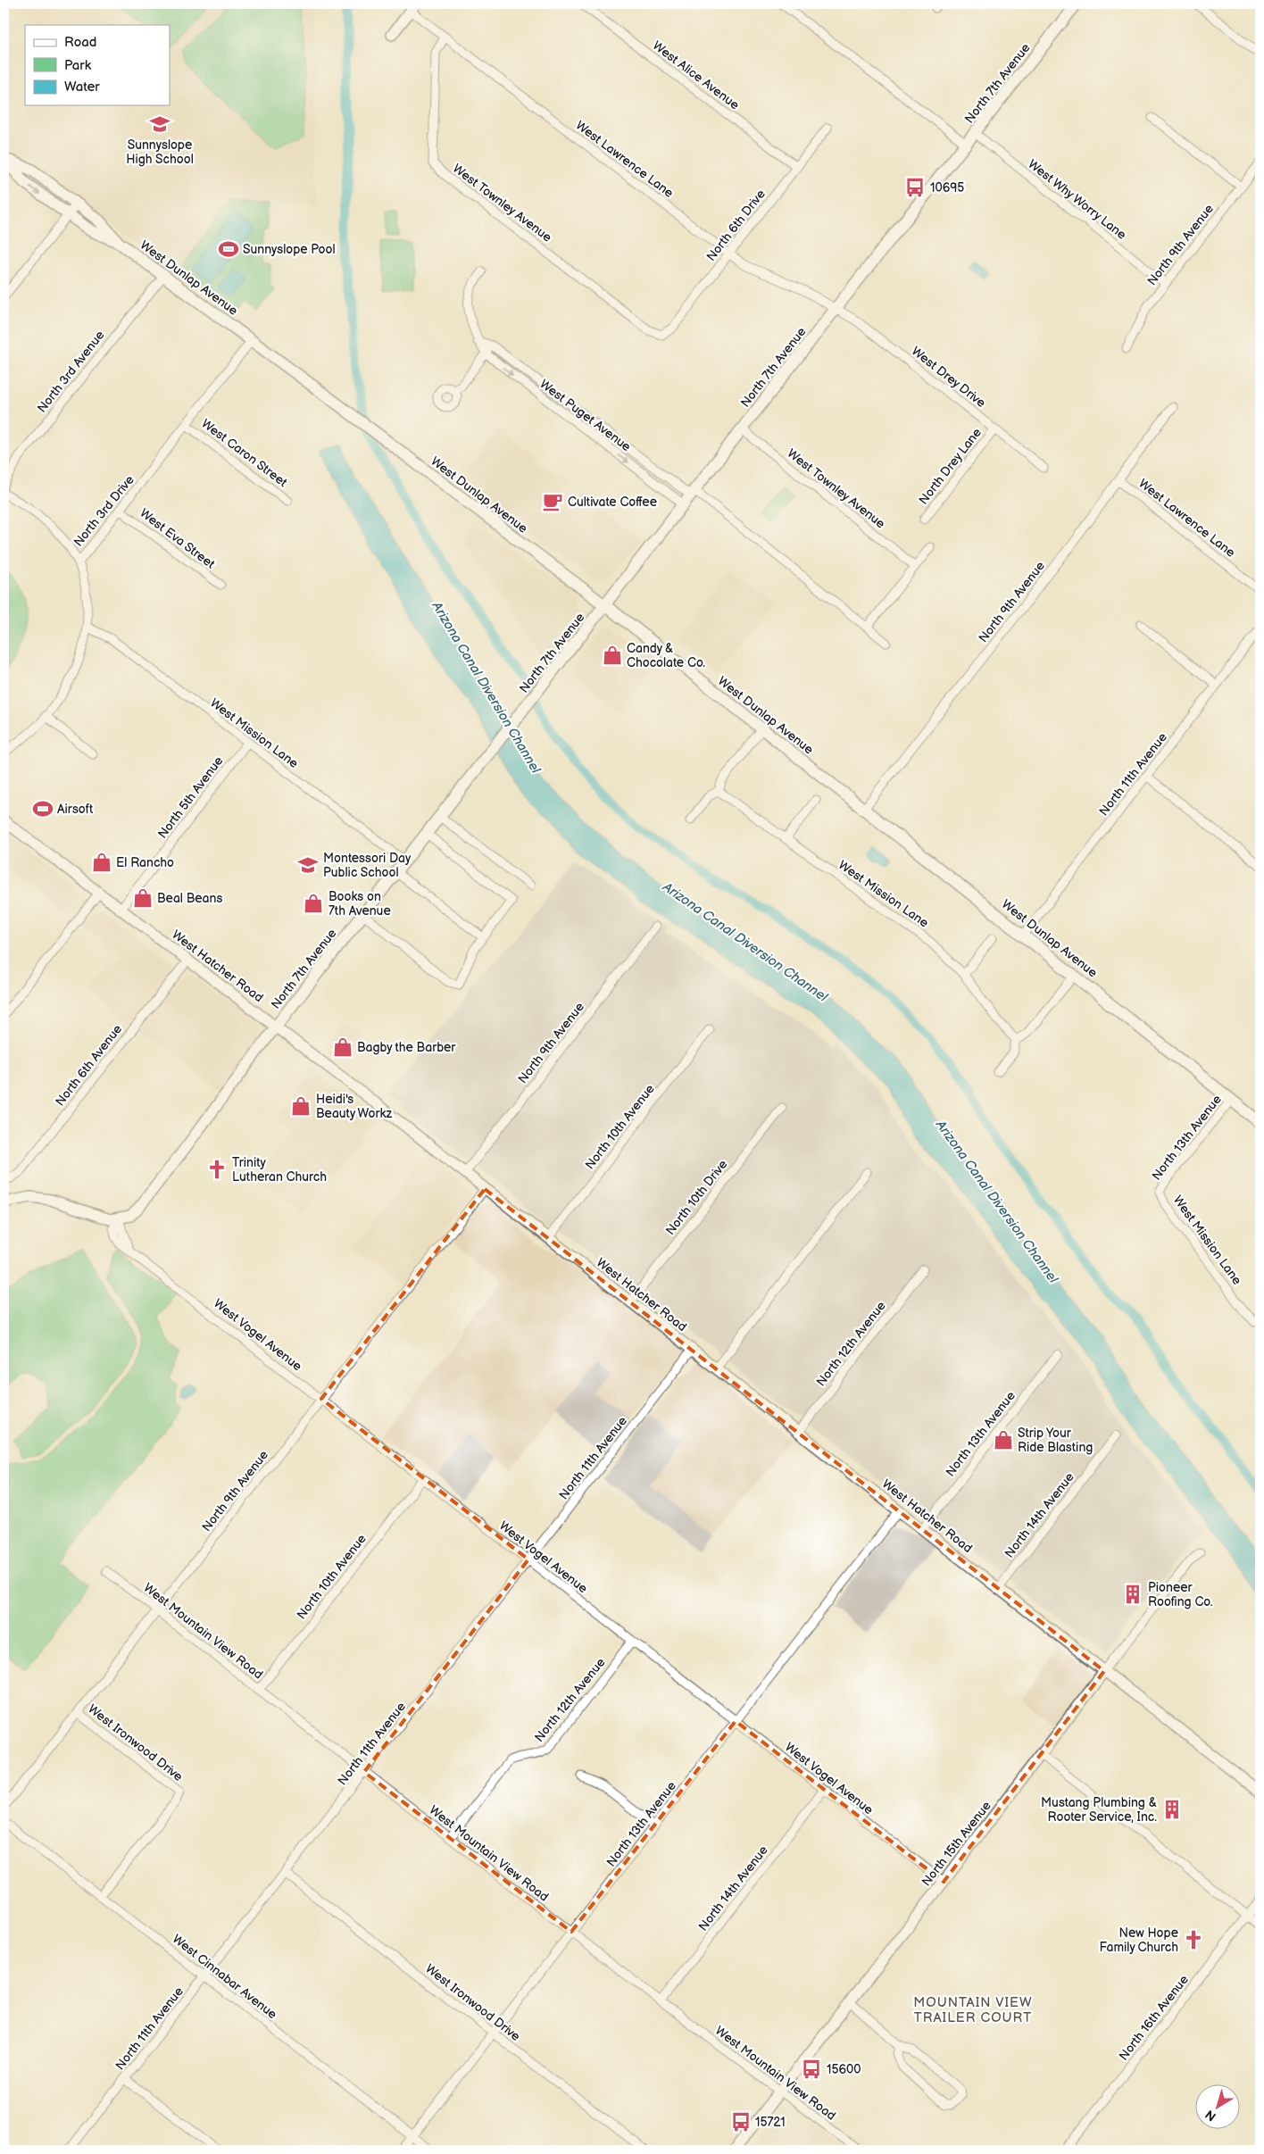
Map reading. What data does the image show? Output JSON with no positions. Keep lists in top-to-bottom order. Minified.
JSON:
{"streets":{"main road":["North 7th Avenue","West Dunlap Avenue"],"street":["West Alice Avenue","West Lawrence Lane","West Why Worry Lane","West Townley Avenue","North 6th Drive","North 9th Avenue","North 3rd Avenue","West Drey Drive","West Puget Avenue","West Caron Street","North Drey Lane","North 3rd Drive","West Eva Street","West Mission Lane","North 11th Avenue","North 5th Avenue","West Hatcher Road","North 6th Avenue","North 10th Avenue","North 13th Avenue","North 10th Drive","West Vogel Avenue","North 12th Avenue","North 14th Avenue","West Mountain View Road","West Ironwood Drive","North 15th Avenue","West Cinnabar Avenue","North 16th Avenue"]},"crossings":[["West Alice Avenue","North 6th Drive"],["North 7th Avenue","West Lawrence Lane"],["North 7th Avenue","West Why Worry Lane"],["North 7th Avenue","West Townley Avenue"],["North 7th Avenue","West Dunlap Avenue"],["North 7th Avenue","West Drey Drive"],["North 7th Avenue","West Puget Avenue"],["North 7th Avenue","West Mission Lane"],["North 7th Avenue","West Hatcher Road"],["North 7th Avenue","West Vogel Avenue"],["West Lawrence Lane","West Townley Avenue"],["West Lawrence Lane","North 6th Drive"],["West Lawrence Lane","North 9th Avenue"],["West Lawrence Lane","West Drey Drive"],["West Why Worry Lane","North 9th Avenue"],["West Townley Avenue","North 6th Drive"],["North 9th Avenue","West Dunlap Avenue"],["North 9th Avenue","West Hatcher Road"],["North 9th Avenue","West Vogel Avenue"],["North 9th Avenue","West Mountain View Road"],["North 9th Avenue","West Ironwood Drive"],["West Dunlap Avenue","North 3rd Avenue"],["West Dunlap Avenue","North 3rd Drive"],["West Dunlap Avenue","North 11th Avenue"],["West Dunlap Avenue","North 13th Avenue"],["West Drey Drive","North Drey Lane"],["West Caron Street","North 3rd Drive"],["North 3rd Drive","West Eva Street"],["North 3rd Drive","West Mission Lane"],["West Mission Lane","North 5th Avenue"],["West Mission Lane","North 13th Avenue"],["North 11th Avenue","West Hatcher Road"],["North 11th Avenue","West Vogel Avenue"],["North 11th Avenue","West Mountain View Road"],["North 11th Avenue","West Ironwood Drive"],["North 11th Avenue","West Cinnabar Avenue"],["North 5th Avenue","West Hatcher Road"],["West Hatcher Road","North 6th Avenue"],["West Hatcher Road","North 10th Avenue"],["West Hatcher Road","North 13th Avenue"],["West Hatcher Road","North 10th Drive"],["West Hatcher Road","North 12th Avenue"],["West Hatcher Road","North 14th Avenue"],["West Hatcher Road","North 15th Avenue"],["North 10th Avenue","West Vogel Avenue"],["North 10th Avenue","West Mountain View Road"],["North 13th Avenue","West Vogel Avenue"],["North 13th Avenue","West Mountain View Road"],["North 13th Avenue","West Ironwood Drive"],["North 13th Avenue","West Cinnabar Avenue"],["West Vogel Avenue","North 12th Avenue"],["West Vogel Avenue","North 14th Avenue"],["West Vogel Avenue","North 15th Avenue"],["North 12th Avenue","West Mountain View Road"],["North 14th Avenue","West Mountain View Road"],["West Mountain View Road","North 15th Avenue"],["West Ironwood Drive","West Cinnabar Avenue"]],"districts":["MOUNTAIN VIEW TRAILER COURT"],"water":["Arizona Canal Diversion Channel"],"places":{"school or university":["Sunnyslope High School","Montessori Day Public School"],"bus stop":["10695","15600","15721"],"sports":["Sunnyslope Pool","Airsoft"],"cafe":["Cultivate Coffee"],"shop":["Candy & Chocolate Co.","El Rancho","Beal Beans","Books on 7th Avenue","Bagby the Barber","Heidi's Beauty Workz","Strip Your Ride Blasting"],"church":["Trinity Lutheran Church","New Hope Family Church"],"building":["Pioneer Roofing Co.","Mustang Plumbing & Rooter Service, Inc."]},"legend":["Road","Park","Water"],"north":"bottom left"}
